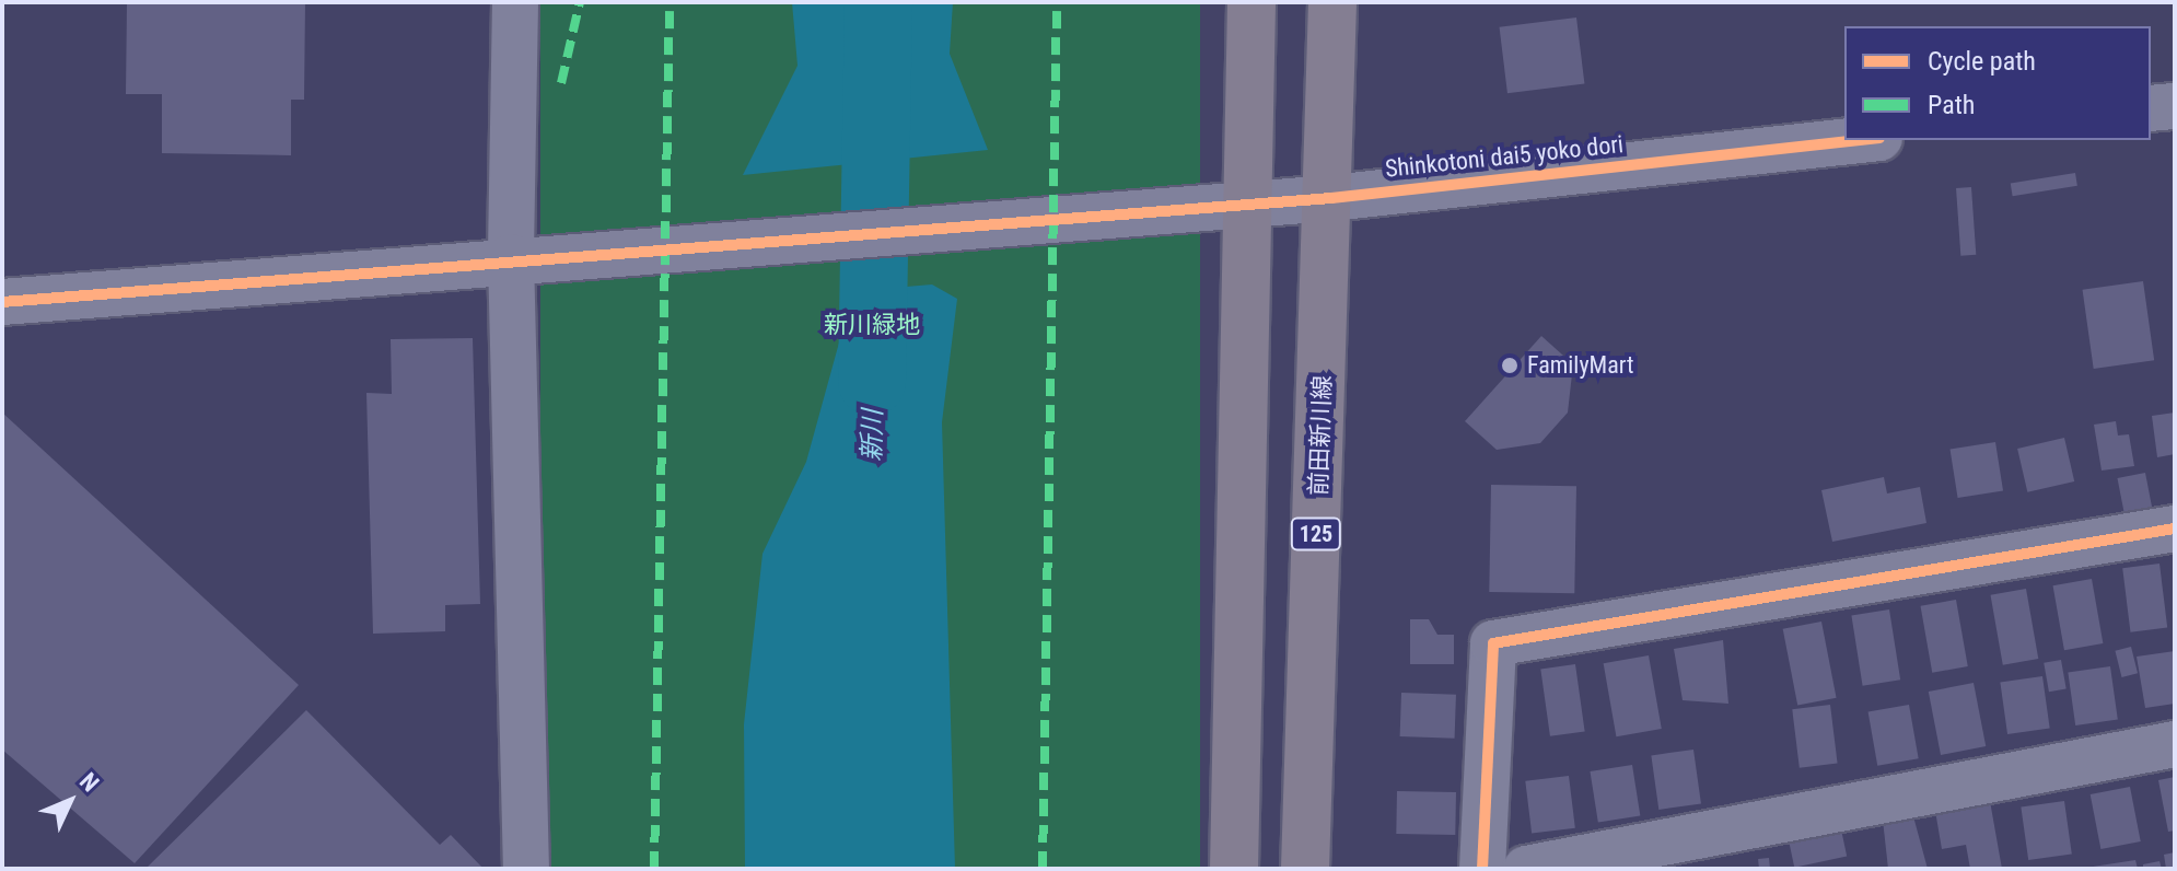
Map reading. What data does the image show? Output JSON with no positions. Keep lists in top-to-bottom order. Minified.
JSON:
{"streets":{"main road":["前田新川線","125"],"street":["Shinkotoni dai5 yoko dori"]},"crossings":[["Shinkotoni dai5 yoko dori","前田新川線"]],"water":["新川"],"parks":["新川緑地"],"places":["FamilyMart"],"legend":["Cycle path","Path"],"north":"top right"}
